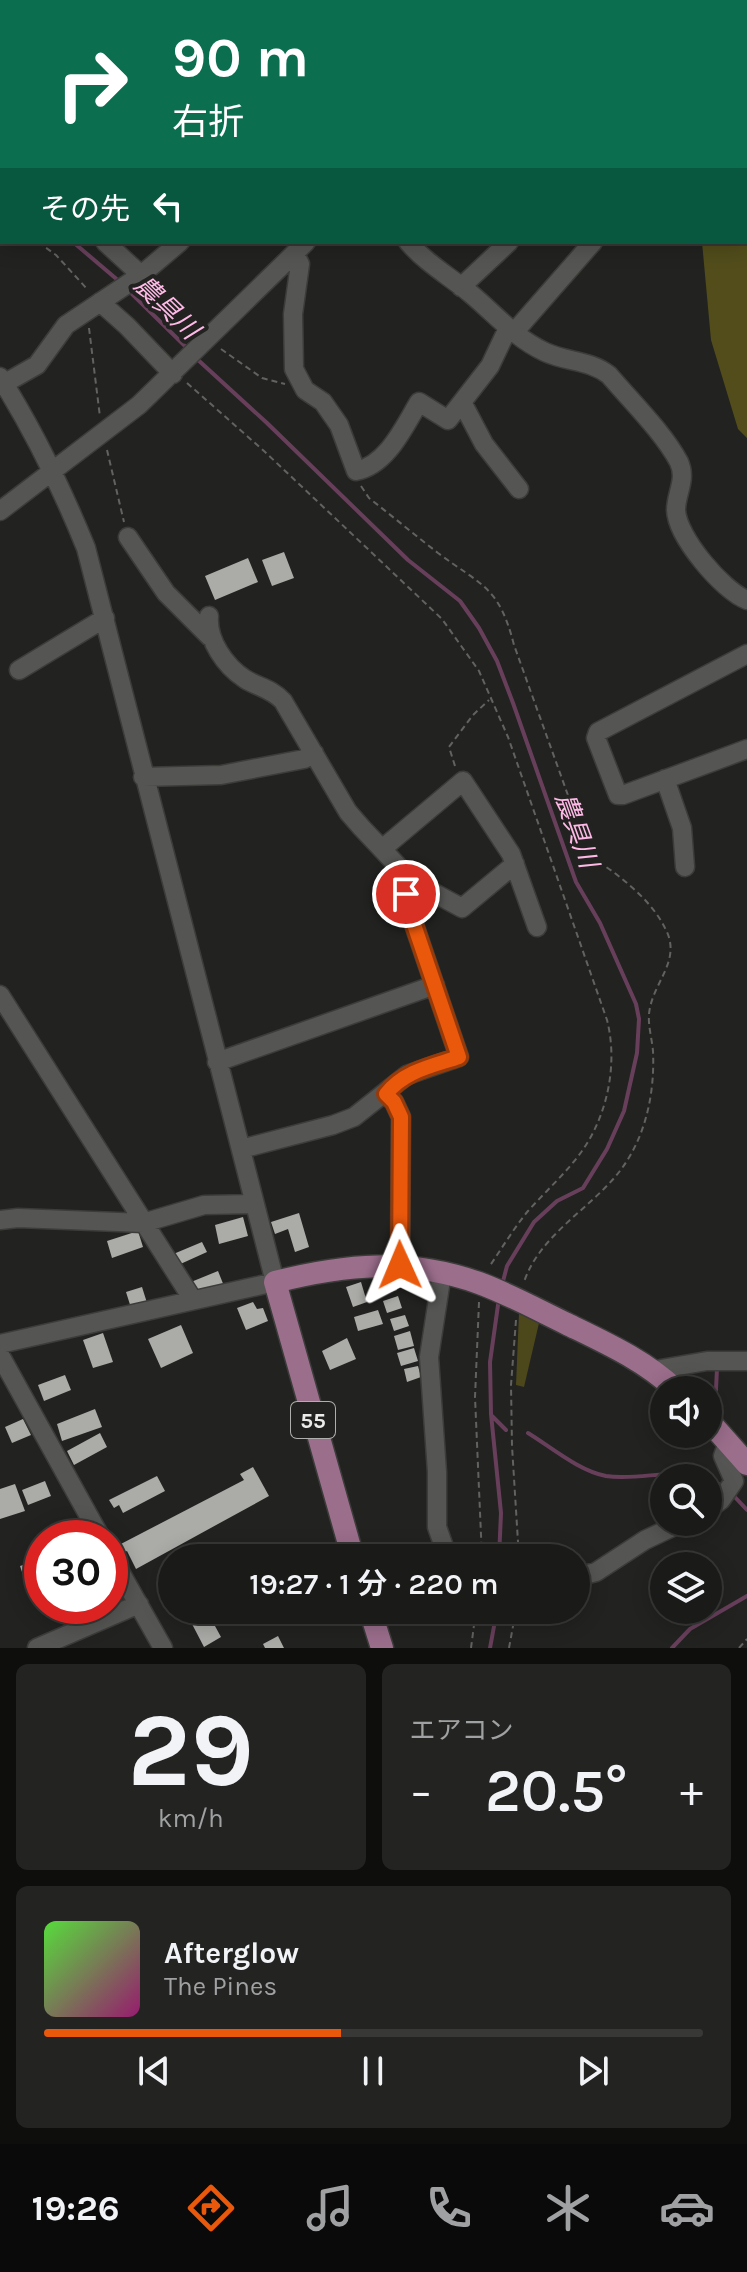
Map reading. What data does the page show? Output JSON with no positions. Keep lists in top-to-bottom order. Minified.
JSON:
{"streets":{"main road":["55"]},"water":["農具川"],"page":{"turn":["90 m","右折"],"then":"その先","limit":"30","trip":"19:27 · 1 分 · 220 m","tile":[["29","km/h"],"エアコン"],"heat":["−","20.5°","+"],"song":["Afterglow","The Pines"],"tabs":"19:26"}}
